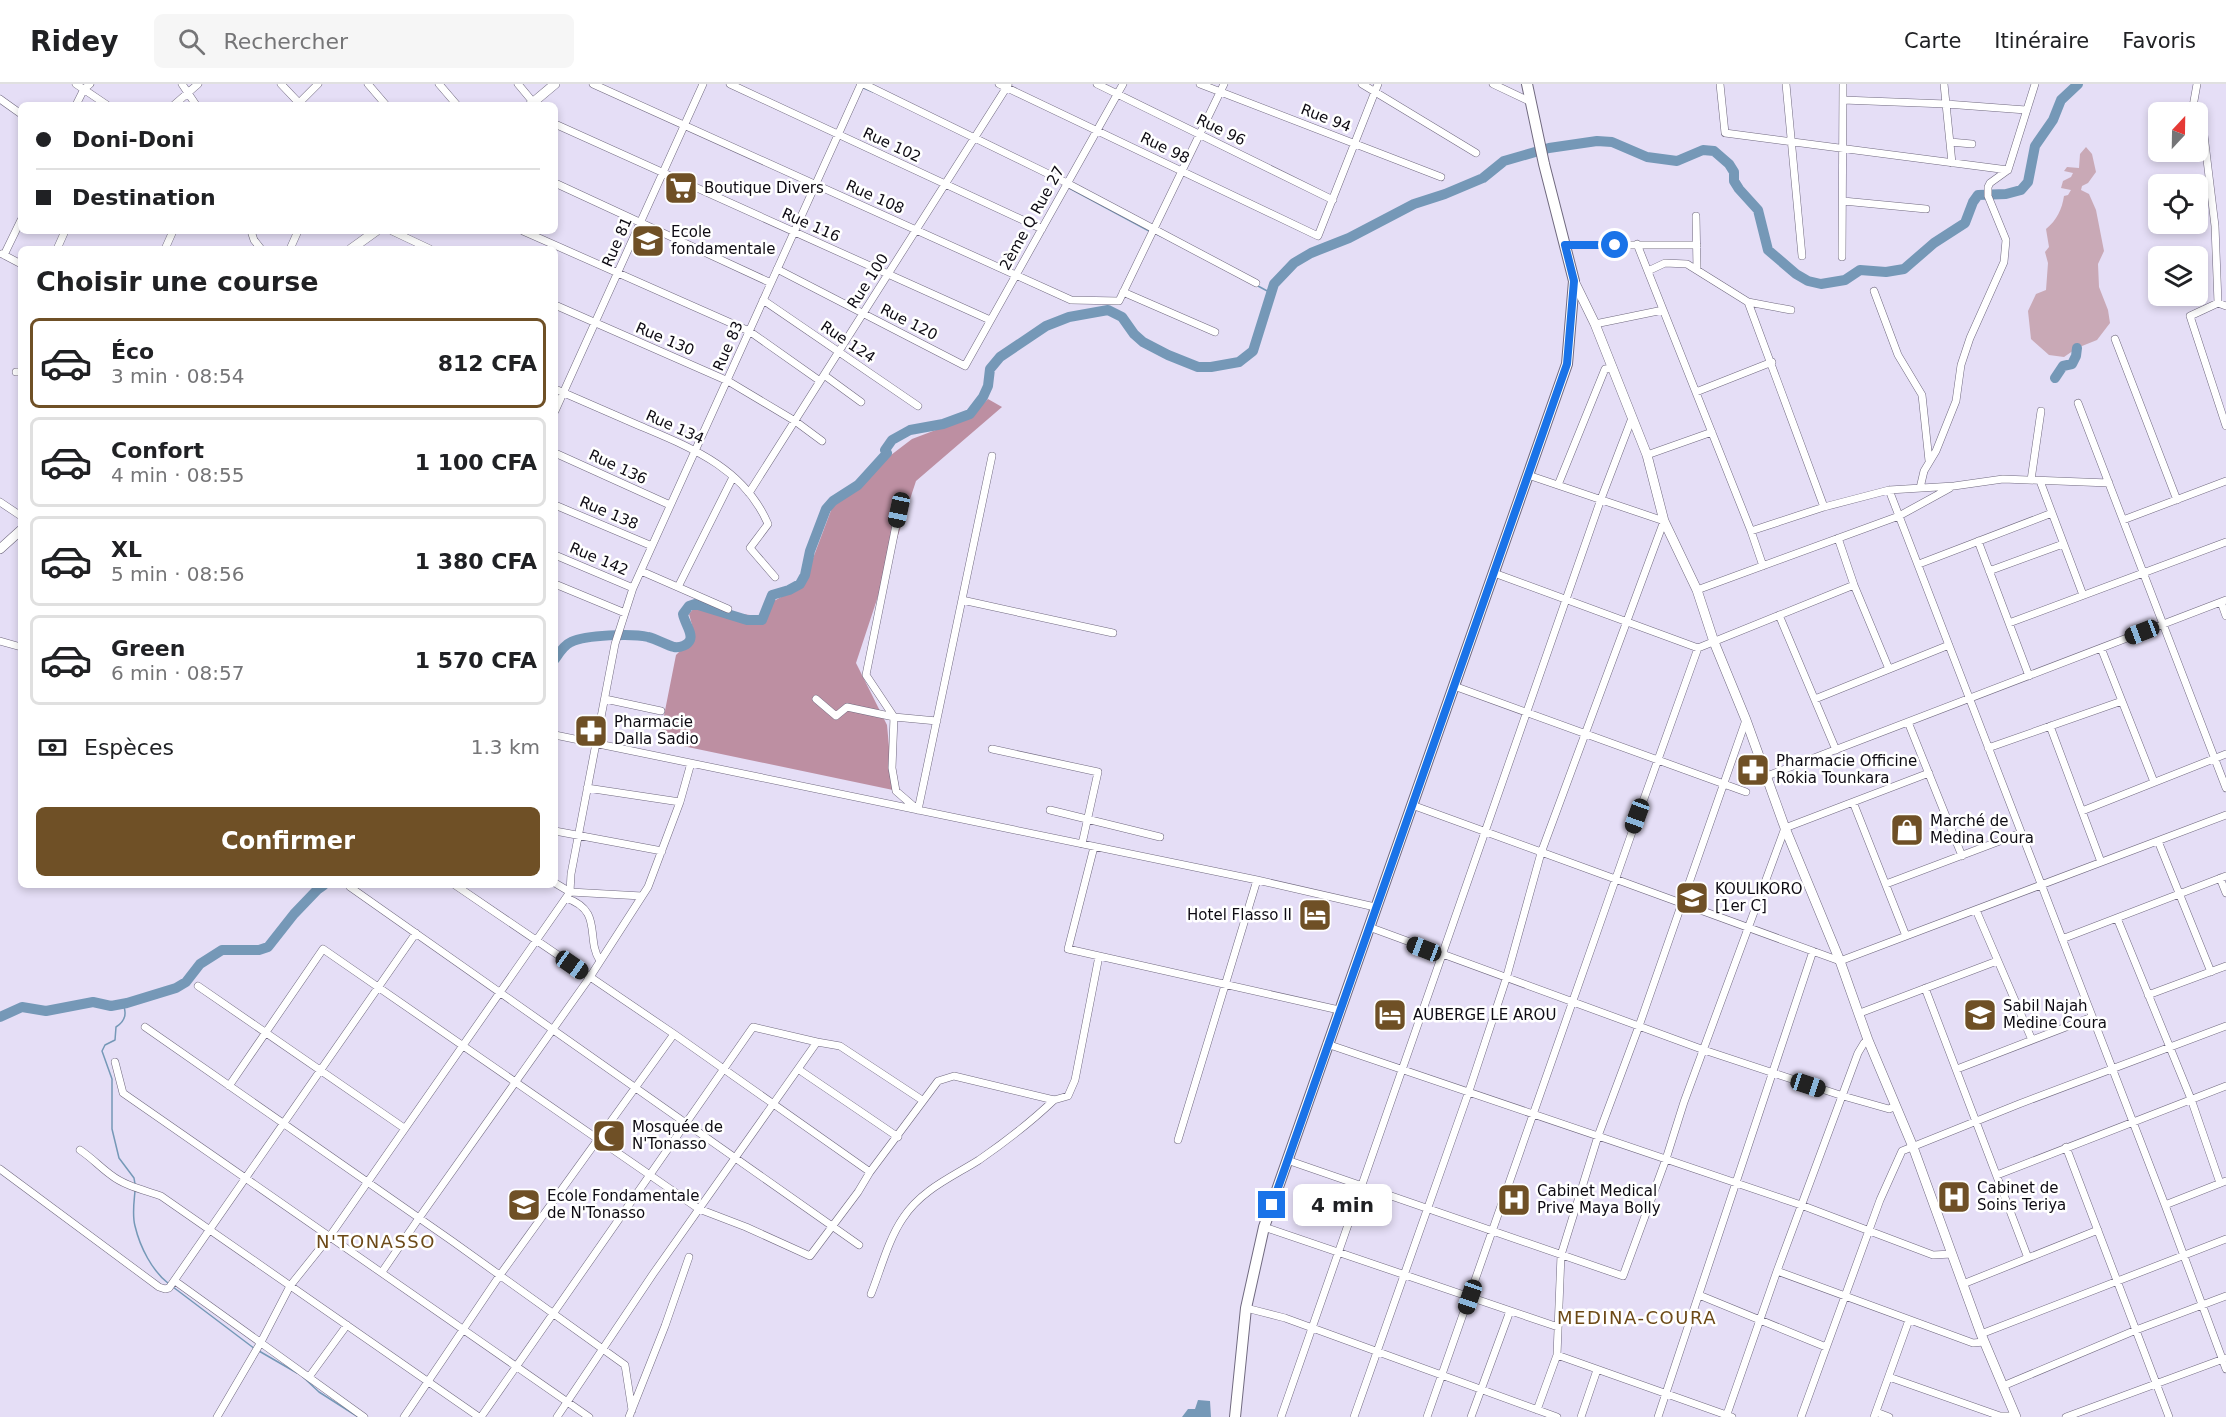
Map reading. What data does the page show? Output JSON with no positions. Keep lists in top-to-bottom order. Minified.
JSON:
{"streets":{"street":["Rue 94","Rue 96","Rue 102","Rue 98","Rue 108","2ème Q Rue 27","Rue 116","Rue 81","Rue 100","Rue 120","Rue 130","Rue 124","Rue 83","Rue 134","Rue 136","Rue 138","Rue 142"]},"crossings":[["Rue 96","Rue 98"],["Rue 96","2ème Q Rue 27"],["Rue 102","2ème Q Rue 27"],["Rue 102","Rue 100"],["Rue 102","Rue 83"],["Rue 98","2ème Q Rue 27"],["Rue 98","Rue 100"],["Rue 108","2ème Q Rue 27"],["Rue 108","Rue 81"],["Rue 108","Rue 100"],["Rue 108","Rue 83"],["2ème Q Rue 27","Rue 116"],["2ème Q Rue 27","Rue 120"],["Rue 116","Rue 81"],["Rue 116","Rue 100"],["Rue 116","Rue 83"],["Rue 81","Rue 130"],["Rue 81","Rue 134"],["Rue 100","Rue 120"],["Rue 100","Rue 130"],["Rue 100","Rue 124"],["Rue 100","Rue 134"],["Rue 120","Rue 83"],["Rue 130","Rue 83"],["Rue 124","Rue 83"],["Rue 83","Rue 134"],["Rue 83","Rue 136"],["Rue 83","Rue 138"],["Rue 83","Rue 142"]],"districts":["N'TONASSO","MEDINA-COURA"],"places":{"supermarket":["Boutique Divers"],"school or university":["Ecole fondamentale","KOULIKORO [1er C]","Sabil Najah Medine Coura","Ecole Fondamentale de N'Tonasso"],"pharmacy":["Pharmacie Dalla Sadio","Pharmacie Officine Rokia Tounkara"],"shop":["Marché de Medina Coura"],"hotel":["Hotel Flasso II","AUBERGE LE AROU"],"mosque":["Mosquée de N'Tonasso"],"hospital":["Cabinet de Soins Teriya","Cabinet Medical Prive Maya Bolly"]},"north":"top","page":{"header":"Ridey","search":"Rechercher","nav":["Carte","Itinéraire","Favoris"],"banner":["Doni-Doni","Destination"],"heading":"Choisir une course","list":[{"name":"Éco","note":"3 min · 08:54","value":"812 CFA"},{"name":"Confort","note":"4 min · 08:55","value":"1 100 CFA"},{"name":"XL","note":"5 min · 08:56","value":"1 380 CFA"},{"name":"Green","note":"6 min · 08:57","value":"1 570 CFA"}],"pay":["Espèces","1.3 km"],"buttons":"Confirmer","bubble":"4 min"}}
